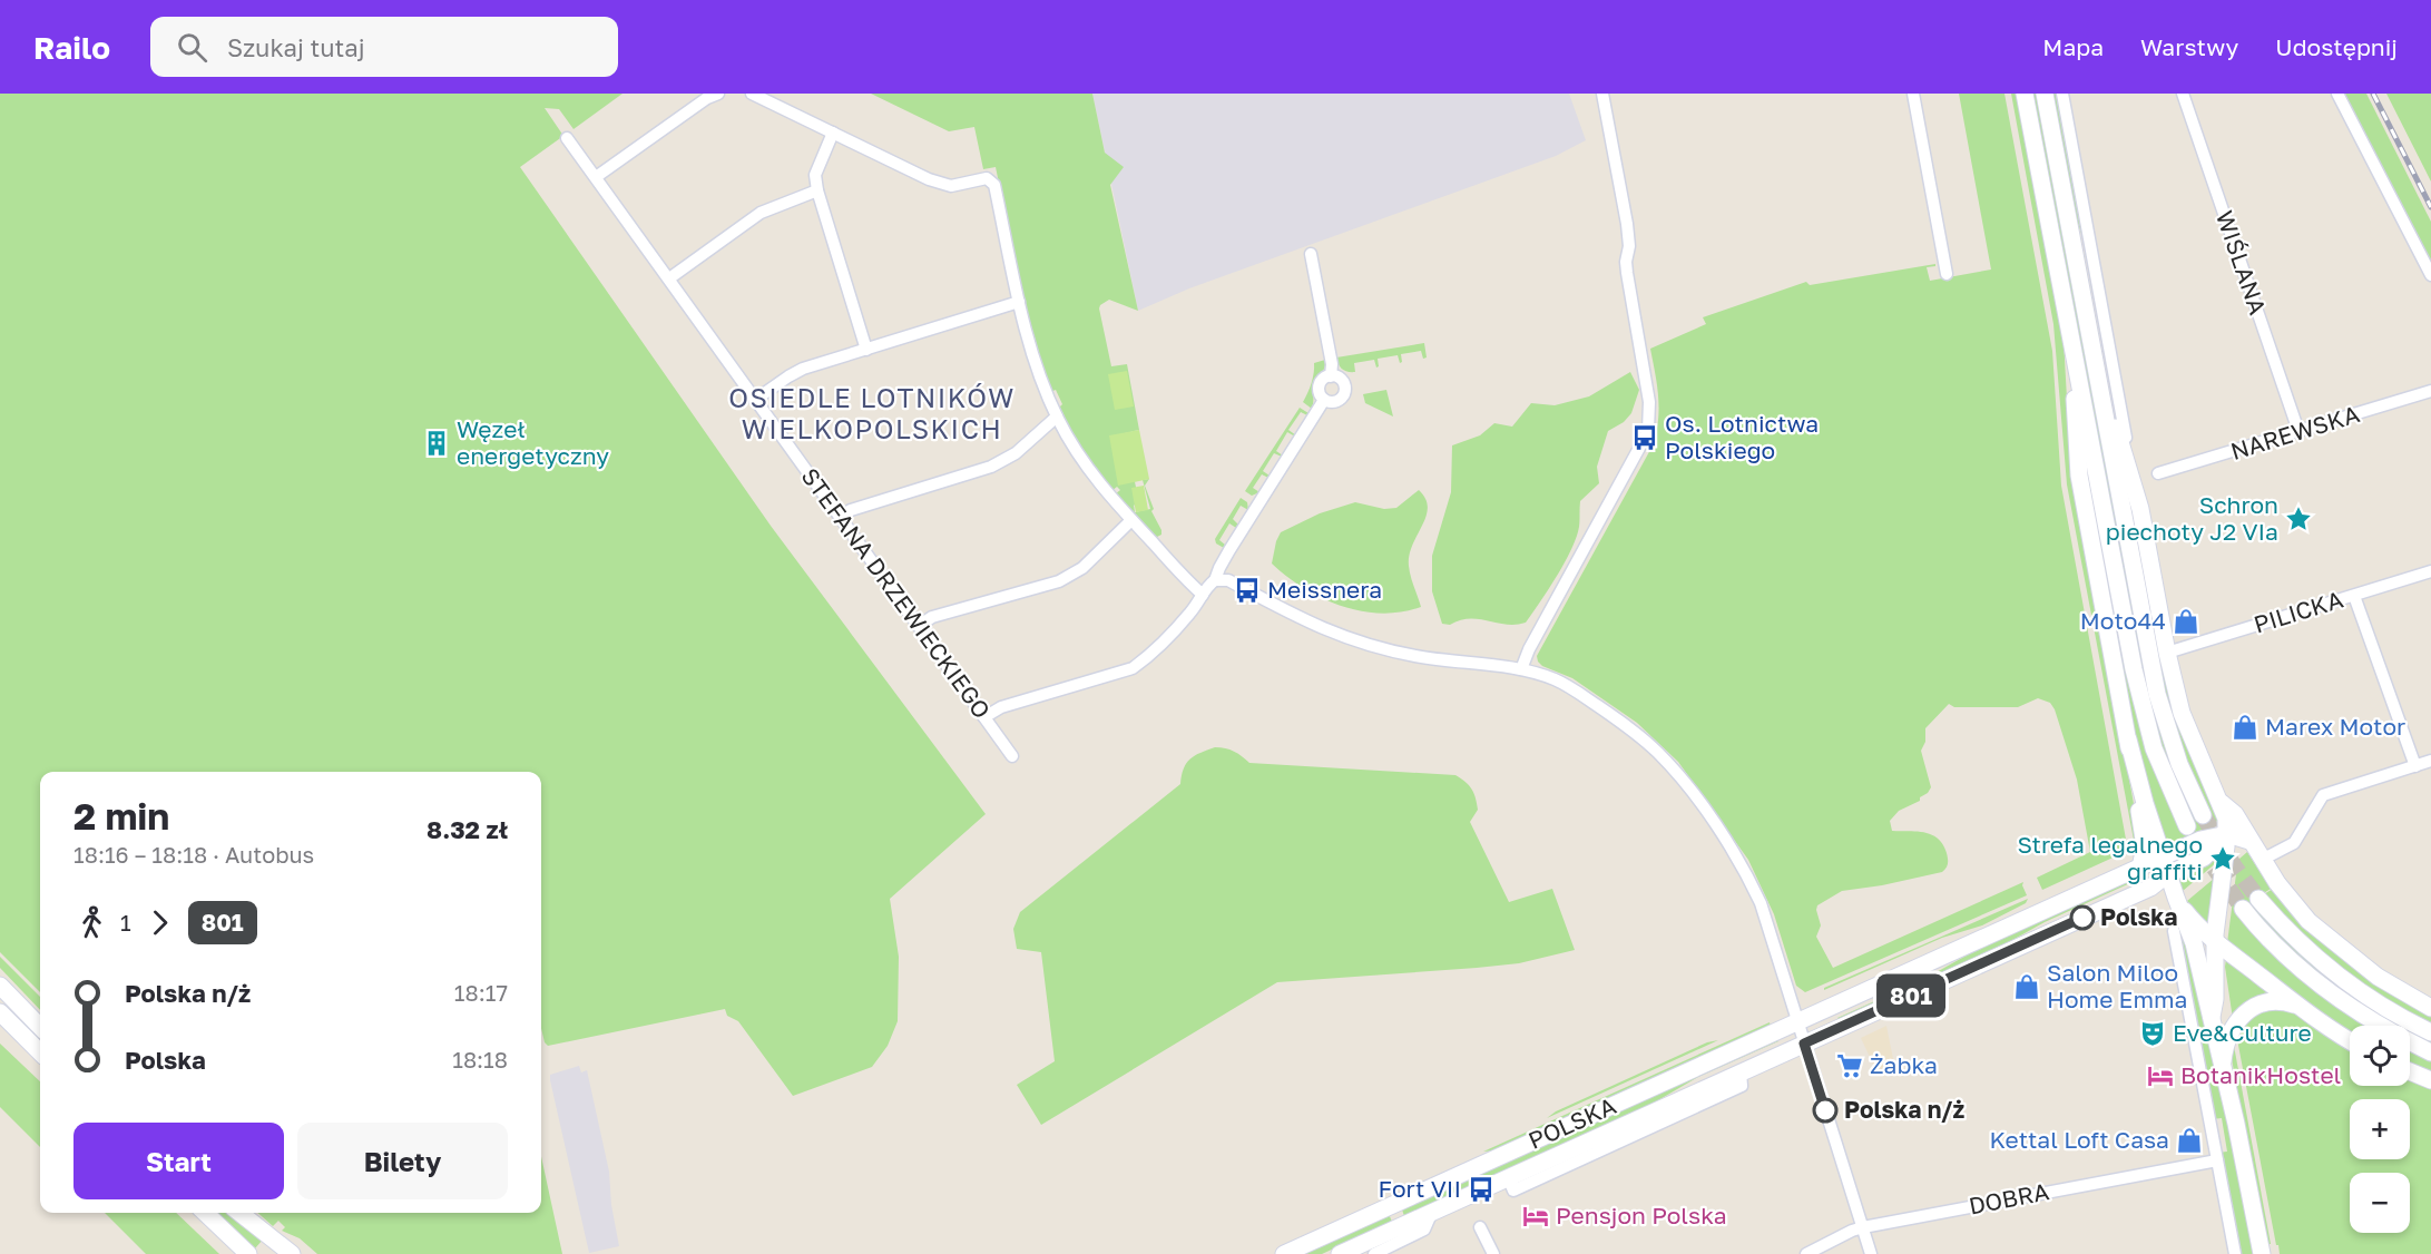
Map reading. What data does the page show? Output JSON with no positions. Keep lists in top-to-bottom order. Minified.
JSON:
{"streets":{"main road":["POLSKA"],"street":["WIŚLANA","NAREWSKA","STEFANA DRZEWIECKIEGO","PILICKA","DOBRA"]},"crossings":[["WIŚLANA","NAREWSKA"]],"districts":["OSIEDLE LOTNIKÓW WIELKOPOLSKICH"],"places":{"bus stop":["Os. Lotnictwa Polskiego","Meissnera","Fort VII"],"building":["Węzeł energetyczny"],"place":["Schron piechoty J2 VIa","Strefa legalnego graffiti"],"shop":["Moto44","Marex Motor","Salon Miloo Home Emma","Kettal Loft Casa"],"other":["Polska","Polska n/ż"],"theatre":["Eve&Culture"],"supermarket":["Żabka"],"hotel":["BotanikHostel","Pensjon Polska"]},"lines":["bus line 801"],"page":{"header":"Railo","search":"Szukaj tutaj","nav":["Mapa","Warstwy","Udostępnij"],"on_map":"801","heading":["2 min","18:16 – 18:18 · Autobus","8.32 zł"],"legs":["1","801"],"list":[{"name":"Polska n/ż","value":"18:17"},{"name":"Polska","value":"18:18"}],"map_buttons":["+","−"],"buttons":["Start","Bilety"]}}
